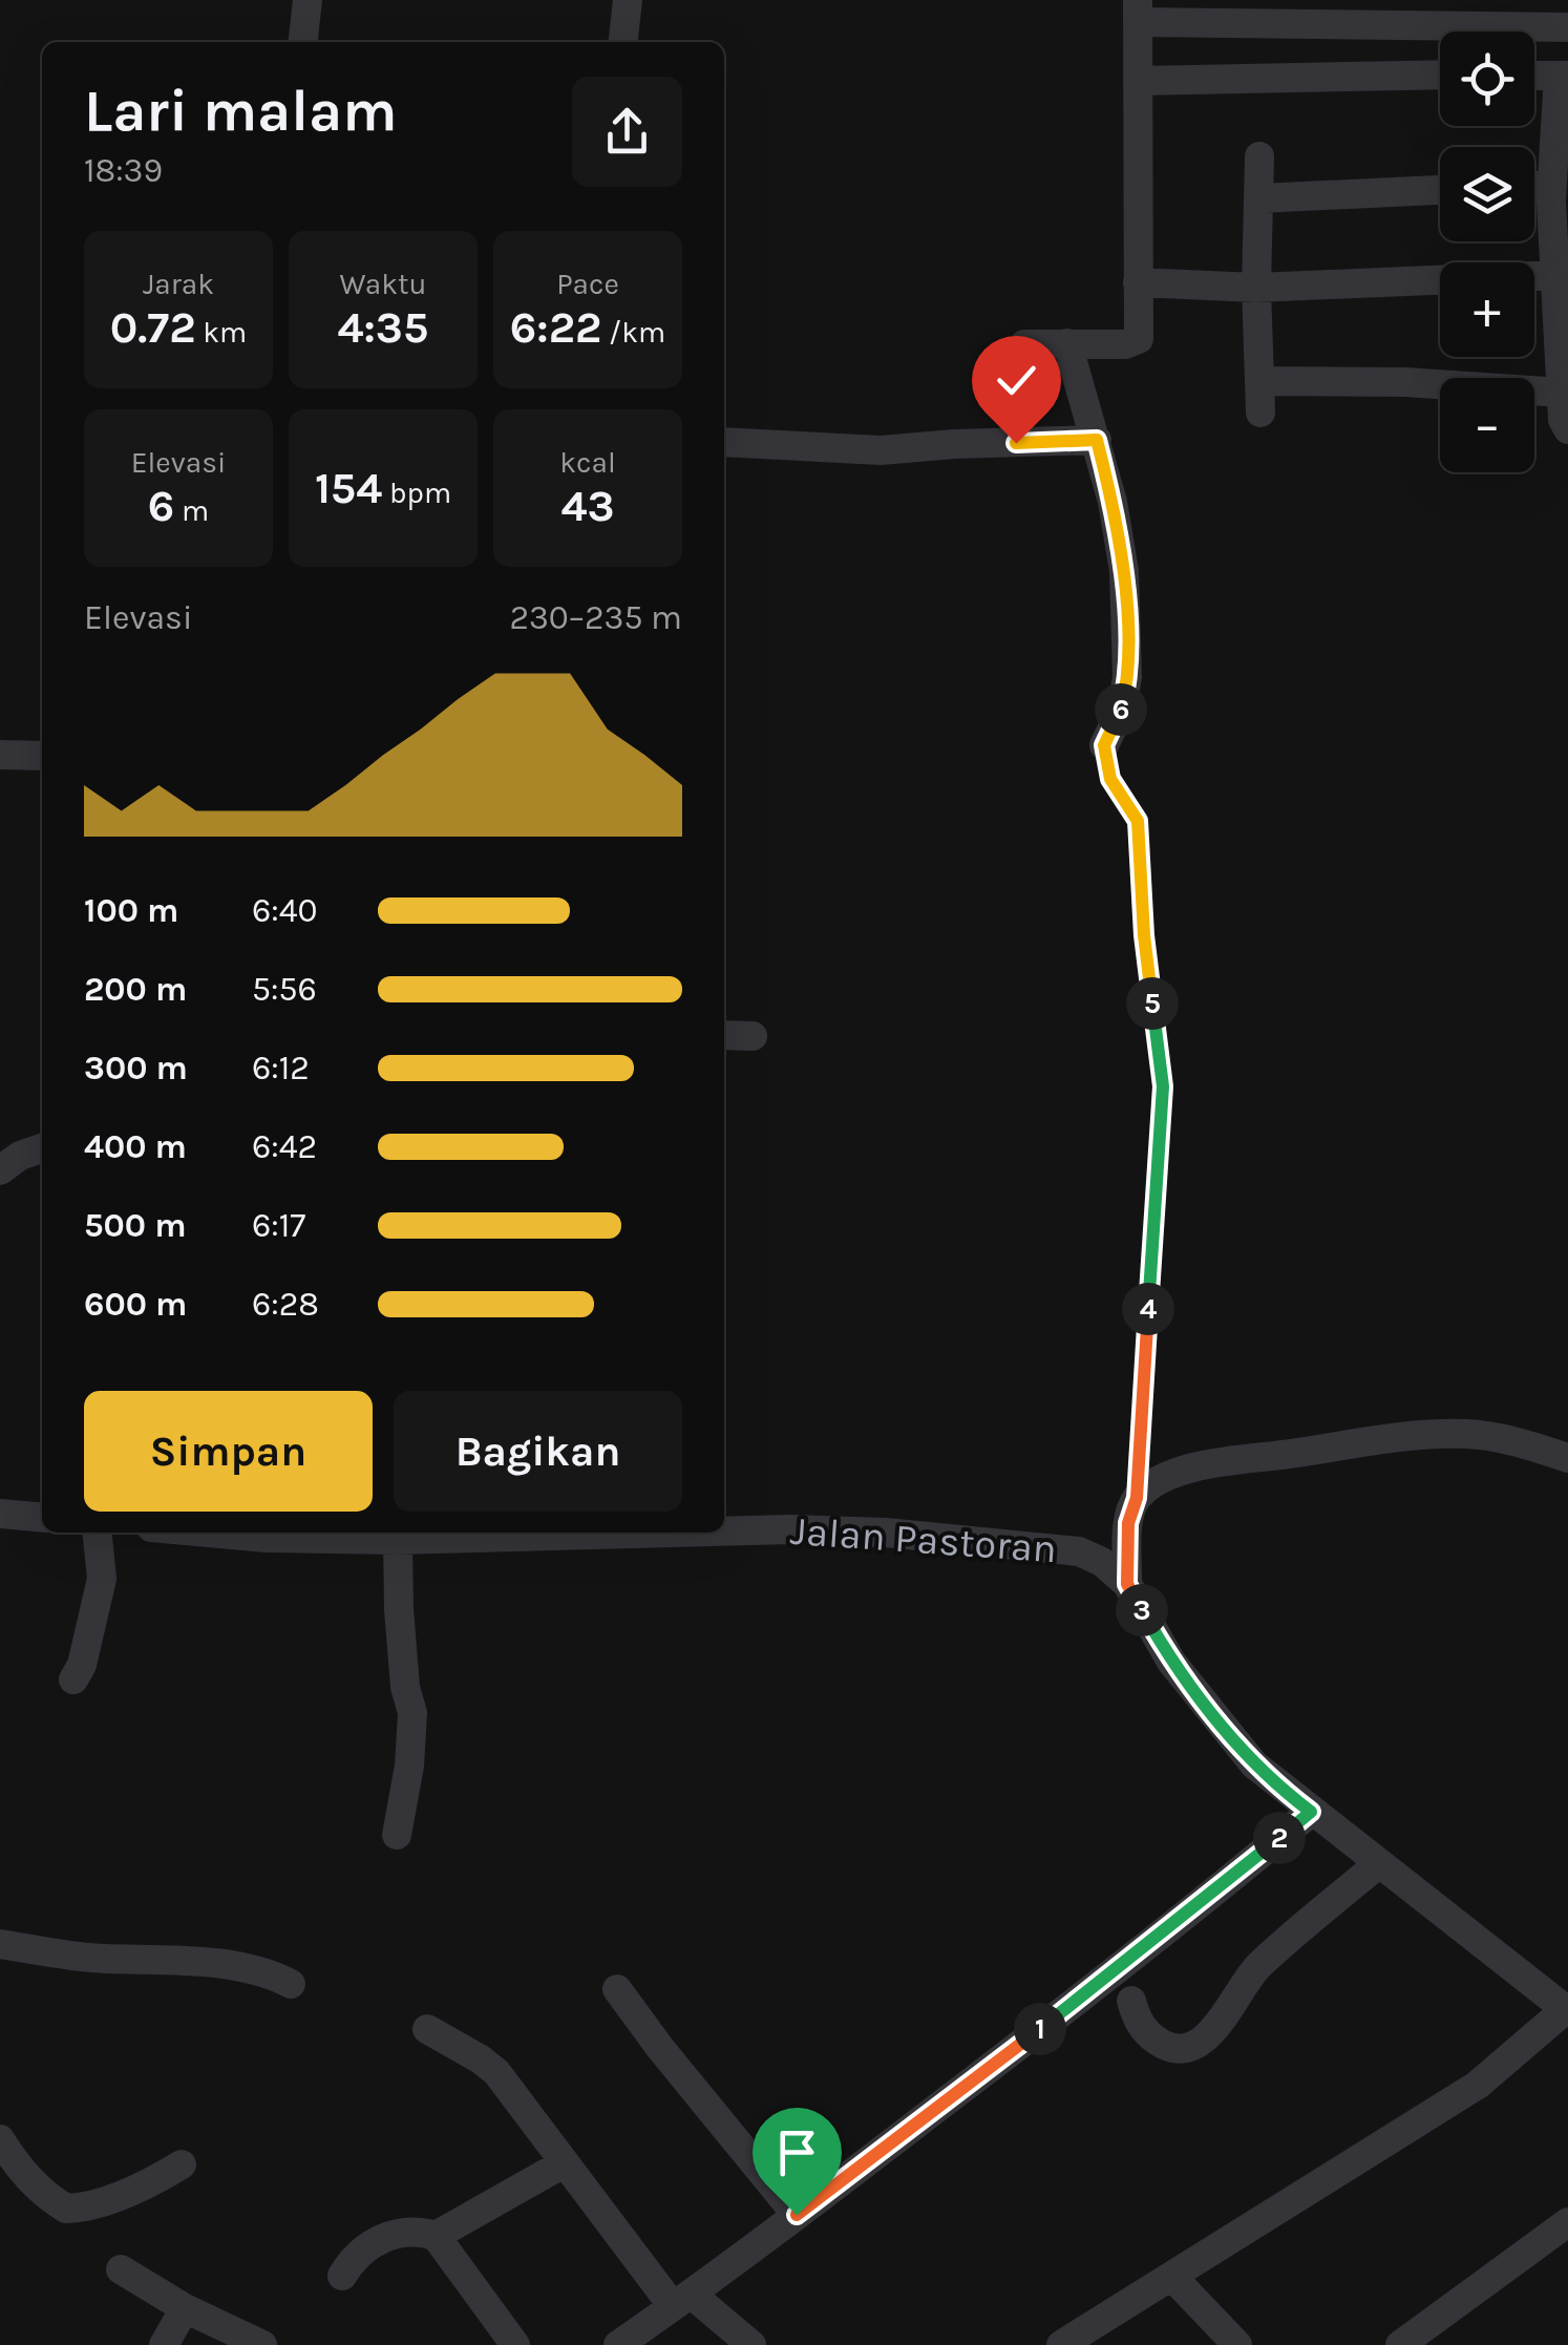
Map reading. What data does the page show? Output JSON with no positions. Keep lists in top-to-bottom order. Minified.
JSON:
{"streets":{"street":["Jalan Pastoran"]},"page":{"map_buttons":["+","−"],"heading":["Lari malam","18:39"],"stats":[["Jarak","0.72 km"],["Waktu","4:35"],["Pace","6:22 /km"],["Elevasi","6 m"],["154 bpm"],["kcal","43"]],"chart":["Elevasi","230–235 m"],"pins":["6","5","4","3","2","1"],"list":[{"name":"100 m","note":"6:40"},{"name":"200 m","note":"5:56"},{"name":"300 m","note":"6:12"},{"name":"400 m","note":"6:42"},{"name":"500 m","note":"6:17"},{"name":"600 m","note":"6:28"}],"buttons":["Simpan","Bagikan"]}}
